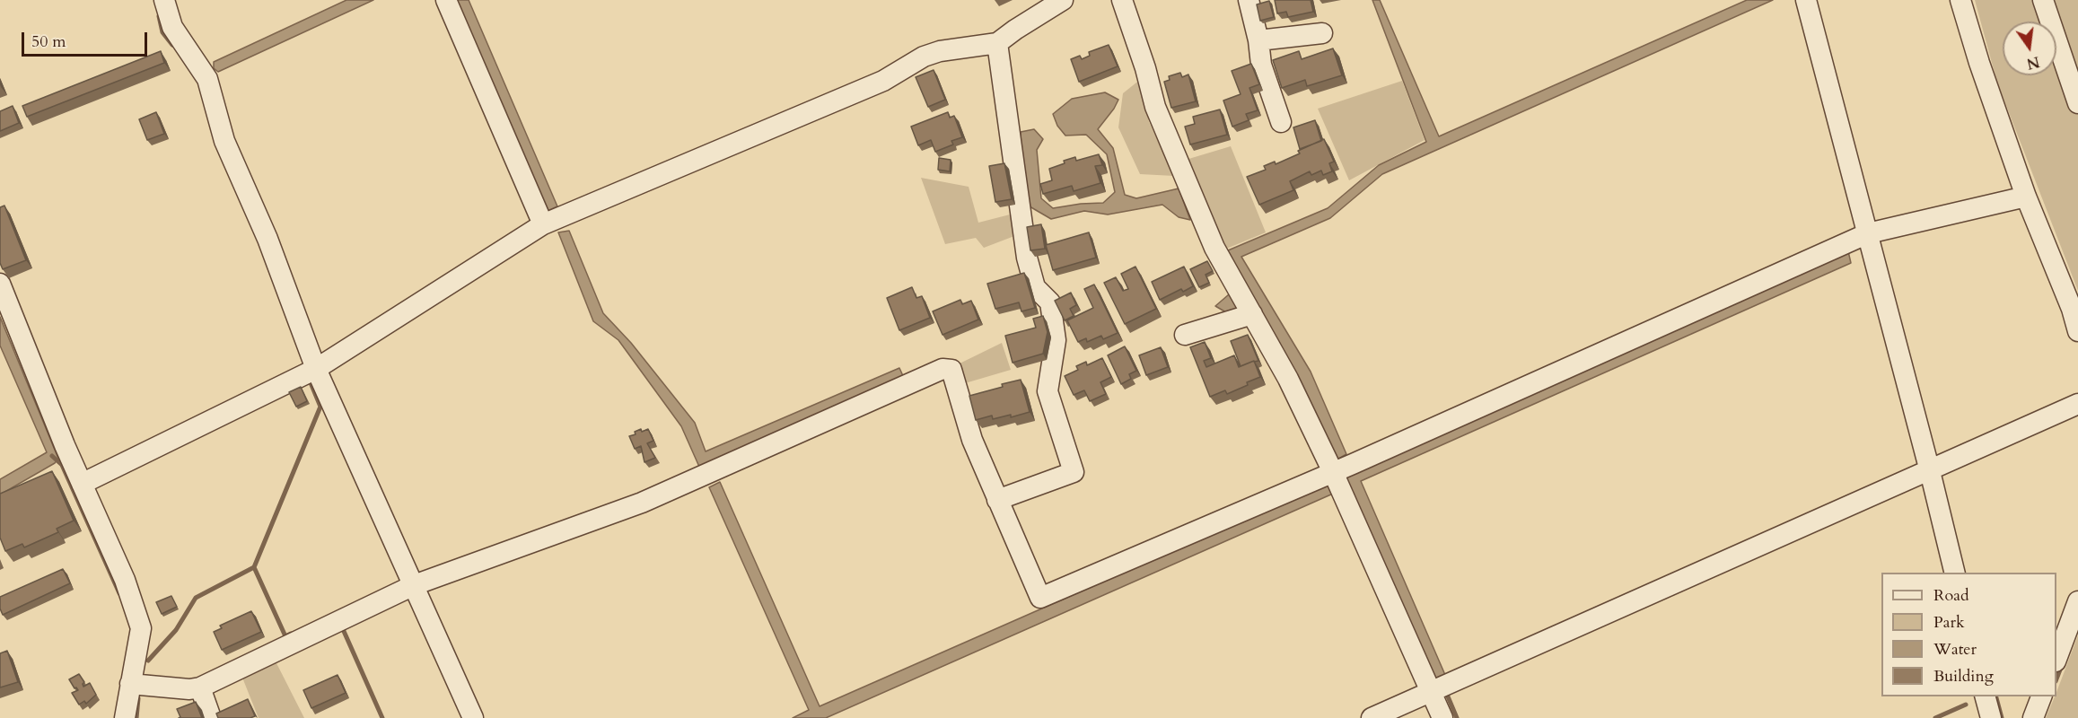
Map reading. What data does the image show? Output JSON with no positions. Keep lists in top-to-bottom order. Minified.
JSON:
{"legend":["Road","Park","Water","Building"],"scale_bar":"50 m","north":"bottom"}
